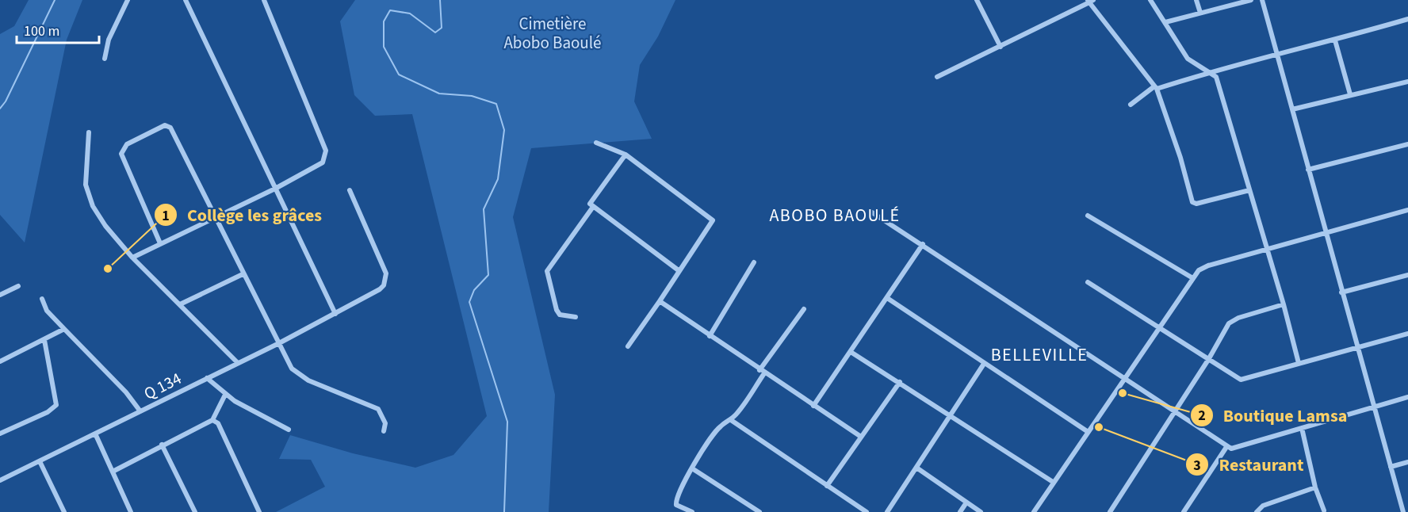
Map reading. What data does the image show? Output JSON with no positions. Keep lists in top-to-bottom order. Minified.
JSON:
{"streets":{"street":["Q 134"]},"districts":["ABOBO BAOULÉ","BELLEVILLE"],"parks":["Cimetière Abobo Baoulé"],"places":["Collège les grâces","Boutique Lamsa","Restaurant"],"scale_bar":"100 m"}
